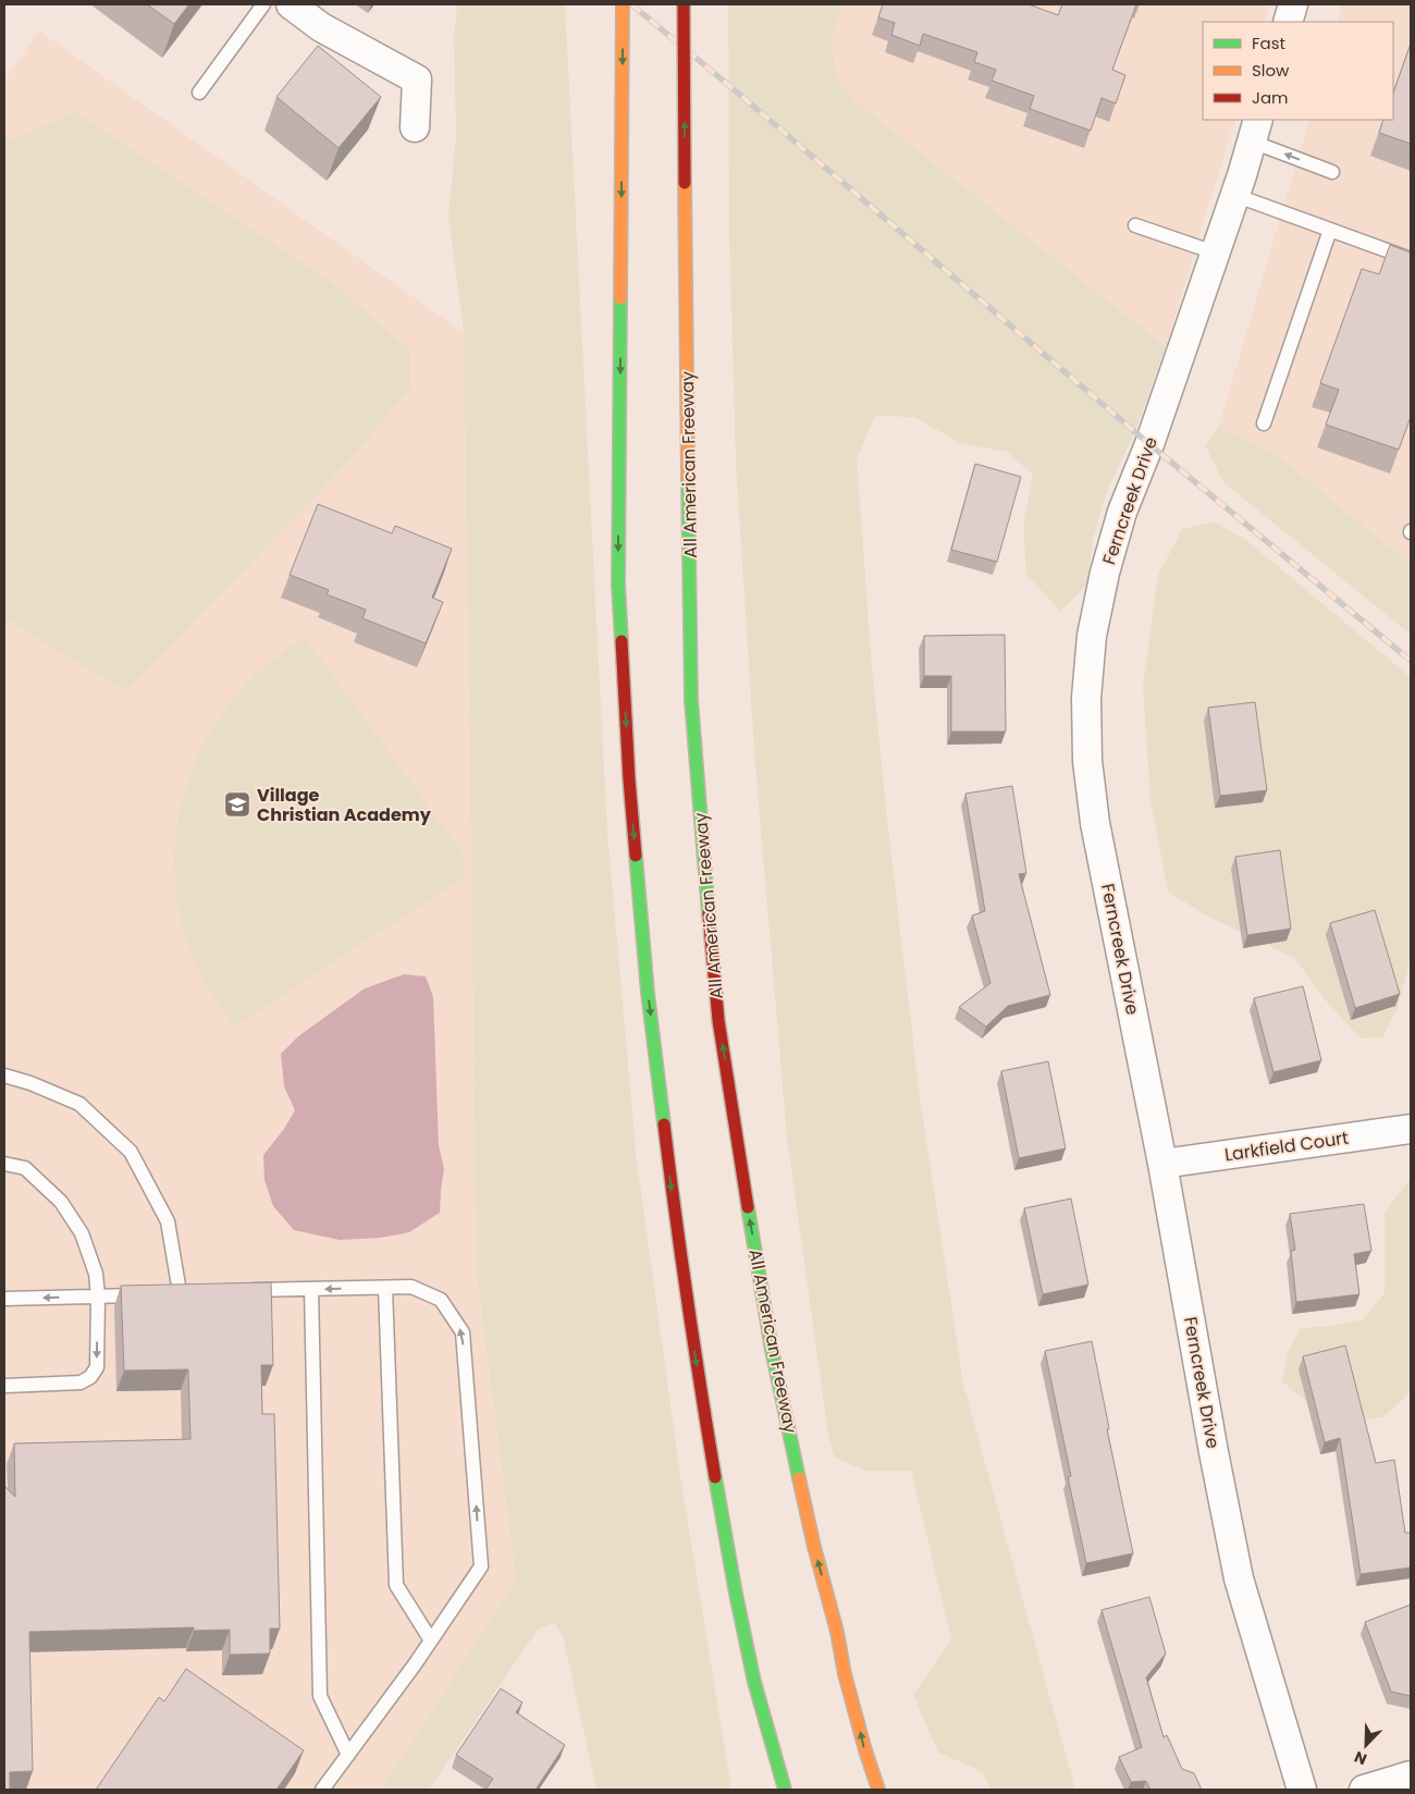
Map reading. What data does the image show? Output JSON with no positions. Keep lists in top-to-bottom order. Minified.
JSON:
{"streets":{"highway":["All American Freeway"],"street":["Ferncreek Drive","Larkfield Court"]},"crossings":[["Ferncreek Drive","Larkfield Court"]],"places":{"school or university":["Village Christian Academy"]},"legend":["Fast","Slow","Jam"],"north":"bottom left"}
